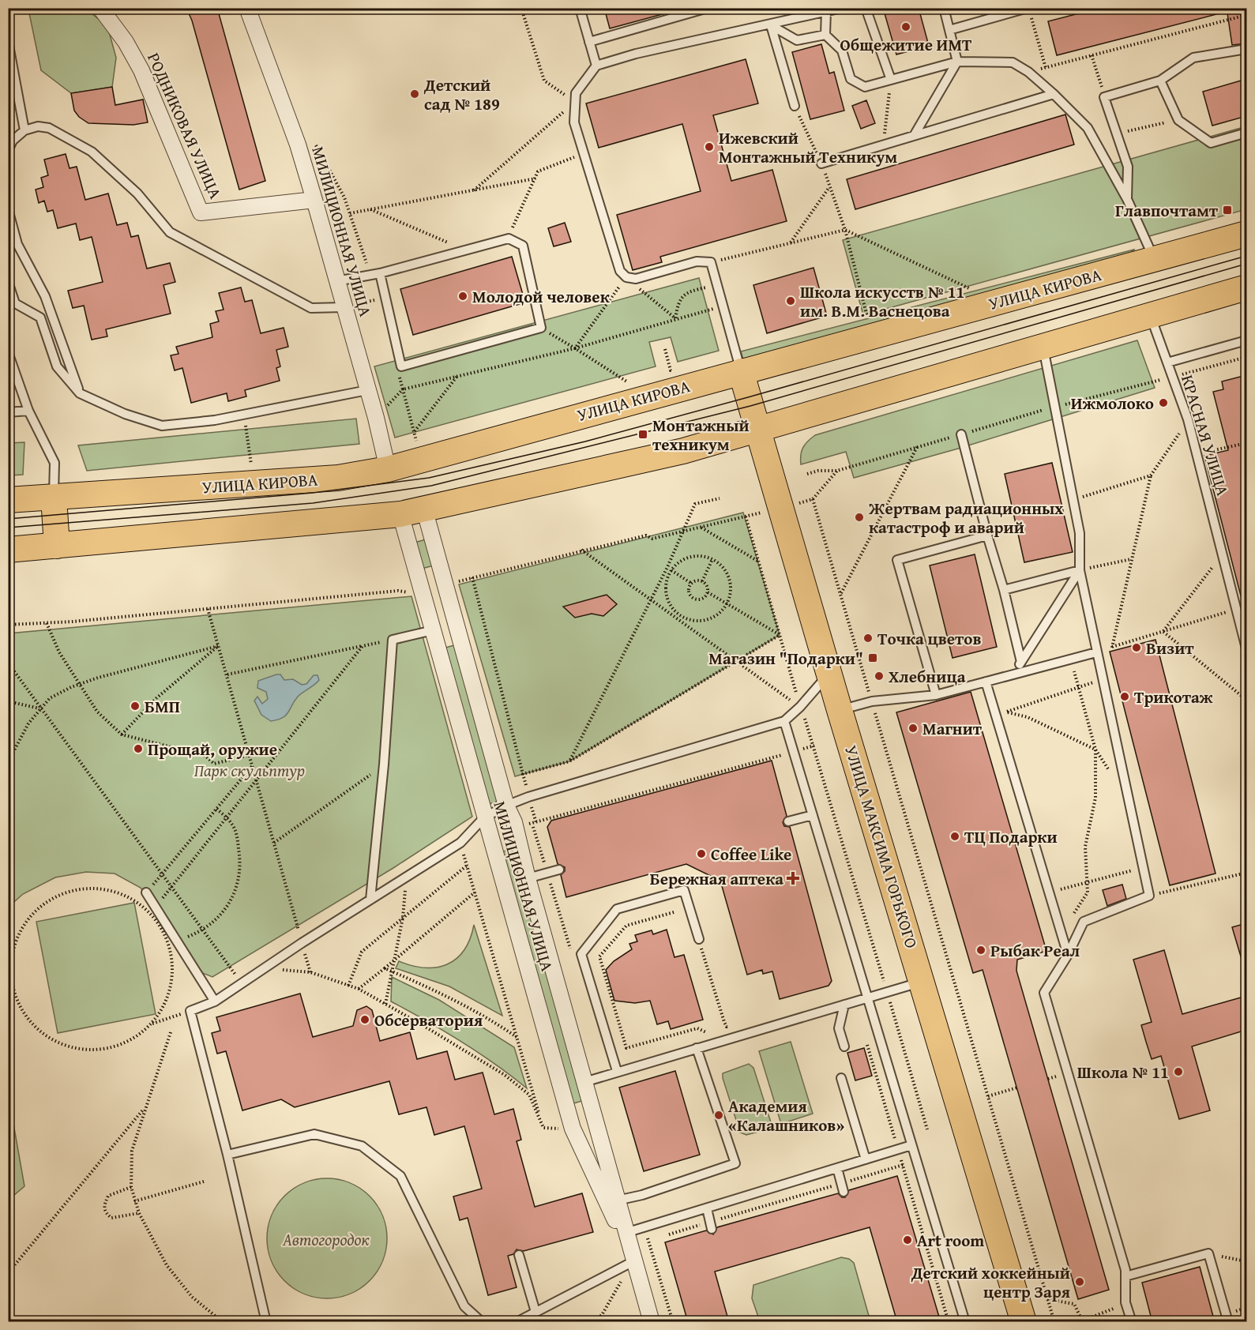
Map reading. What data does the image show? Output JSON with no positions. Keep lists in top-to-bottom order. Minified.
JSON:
{"streets":{"main road":["УЛИЦА КИРОВА","УЛИЦА МАКСИМА ГОРЬКОГО"],"street":["РОДНИКОВАЯ УЛИЦА","МИЛИЦИОННАЯ УЛИЦА"],"lane":["КРАСНАЯ УЛИЦА"]},"crossings":[["РОДНИКОВАЯ УЛИЦА","МИЛИЦИОННАЯ УЛИЦА"],["МИЛИЦИОННАЯ УЛИЦА","УЛИЦА КИРОВА"],["УЛИЦА КИРОВА","УЛИЦА МАКСИМА ГОРЬКОГО"]],"parks":["Парк скульптур","Автогородок"],"places":{"other":["Общежитие ИМТ","Детский сад № 189","Ижевский Монтажный Техникум","Молодой человек","Школа искусств № 11 им. В.М. Васнецова","Ижмолоко","Жертвам радиационных катастроф и аварий","Точка цветов","Визит","Хлебница","Трикотаж","БМП","Магнит","Прощай, оружие","ТЦ Подарки","Coffee Like","Рыбак Реал","Обсерватория","Школа № 11","Академия «Калашников»","Art room","Детский хоккейный центр Заря"],"transit":["Главпочтамт","Монтажный техникум","Магазин \"Подарки\""],"health":["Бережная аптека"]}}
